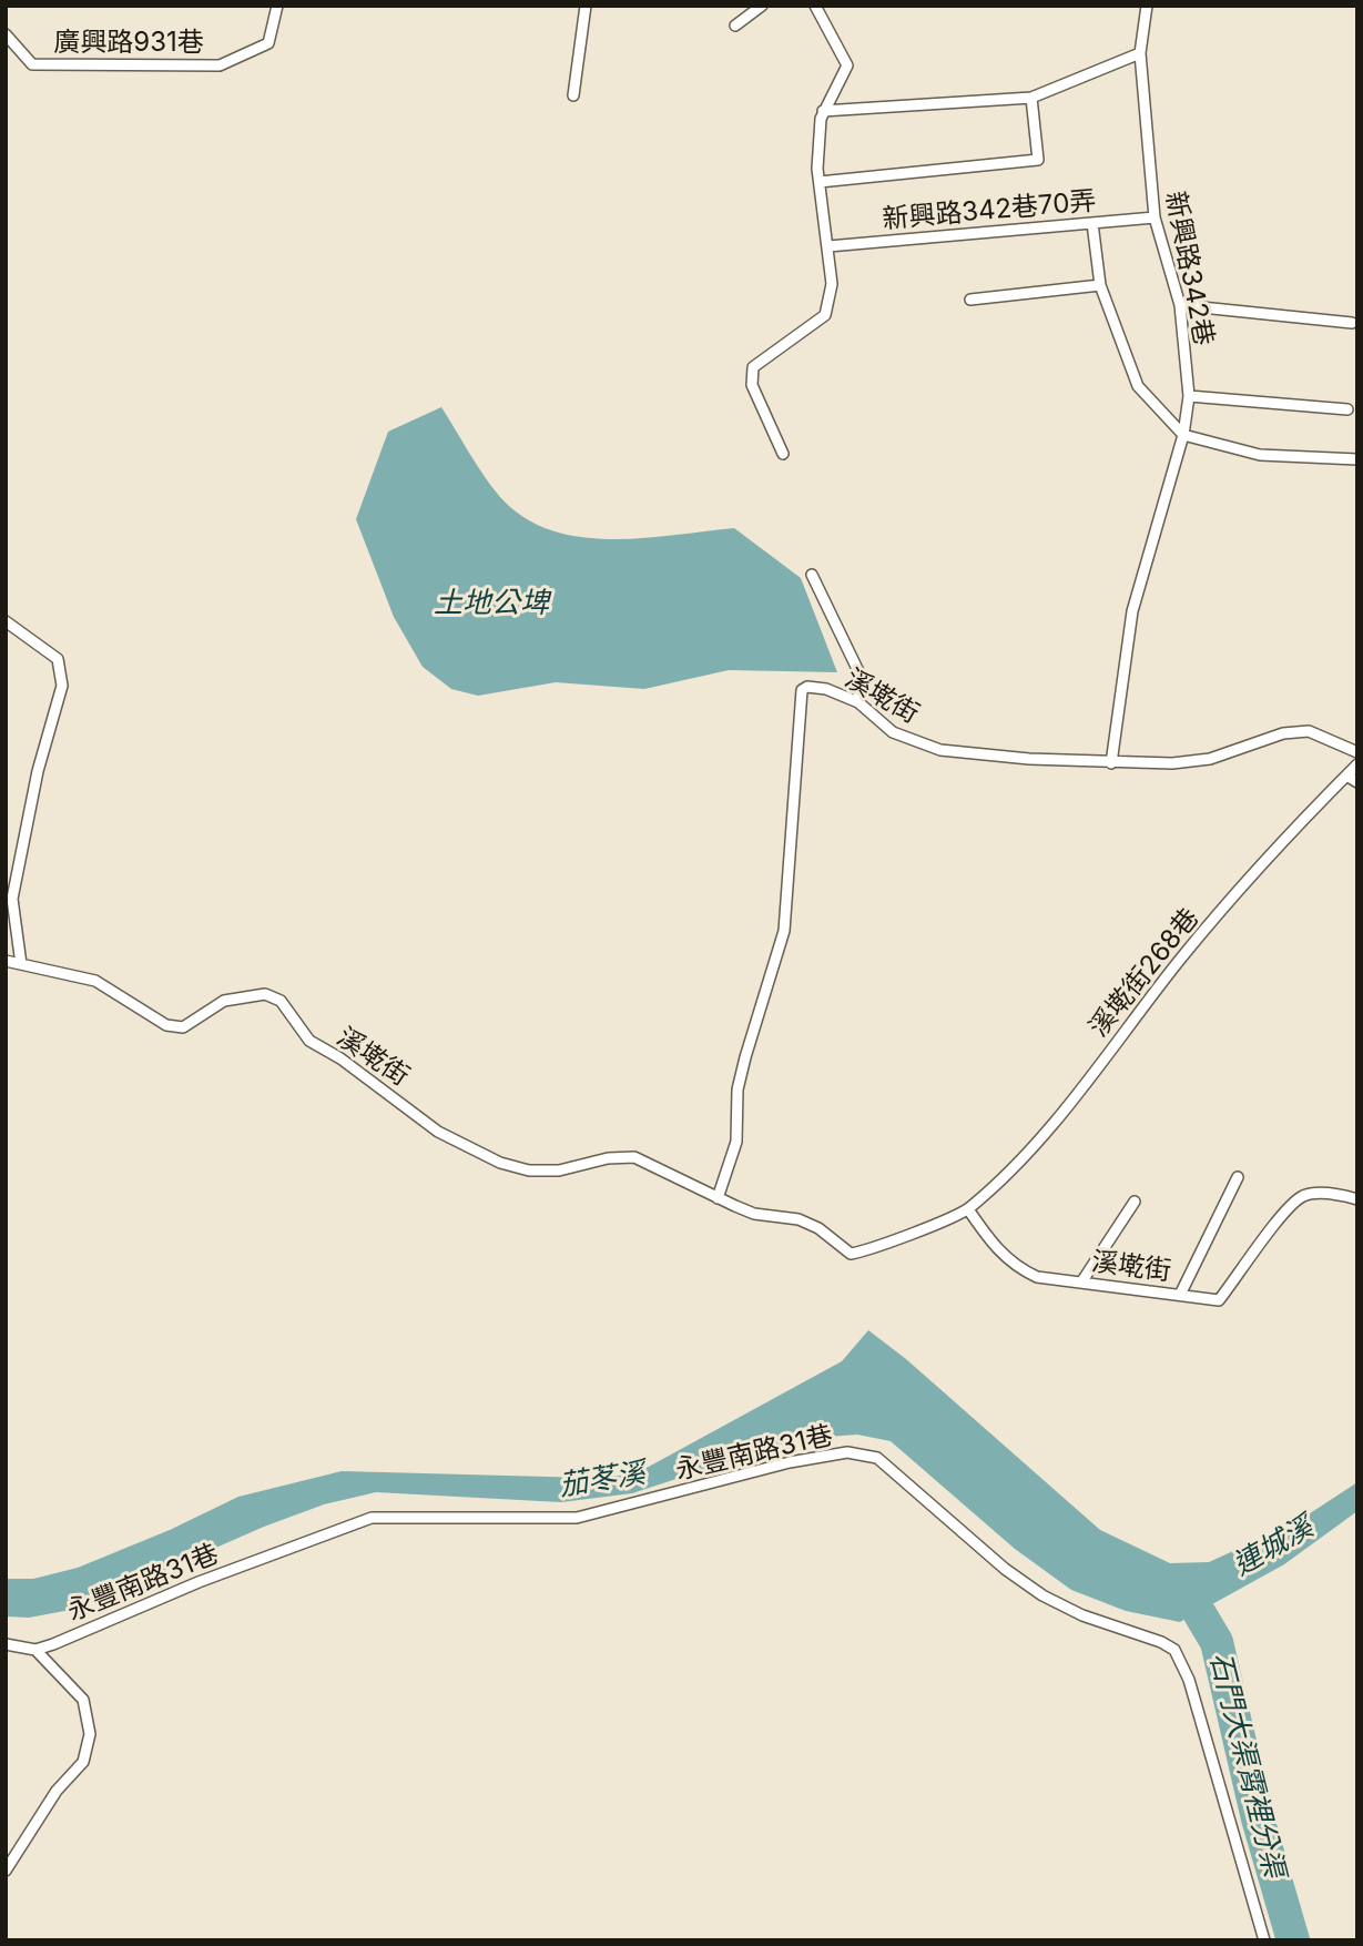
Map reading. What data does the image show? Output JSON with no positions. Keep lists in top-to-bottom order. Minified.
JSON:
{"streets":{"lane":["廣興路931巷","新興路342巷70弄","新興路342巷","溪墘街","溪墘街268巷","永豐南路31巷"]},"crossings":[["新興路342巷70弄","新興路342巷"],["新興路342巷","溪墘街"],["溪墘街","溪墘街268巷"]],"water":["土地公埤","茄苳溪","連城溪","石門大渠霄裡分渠"]}
